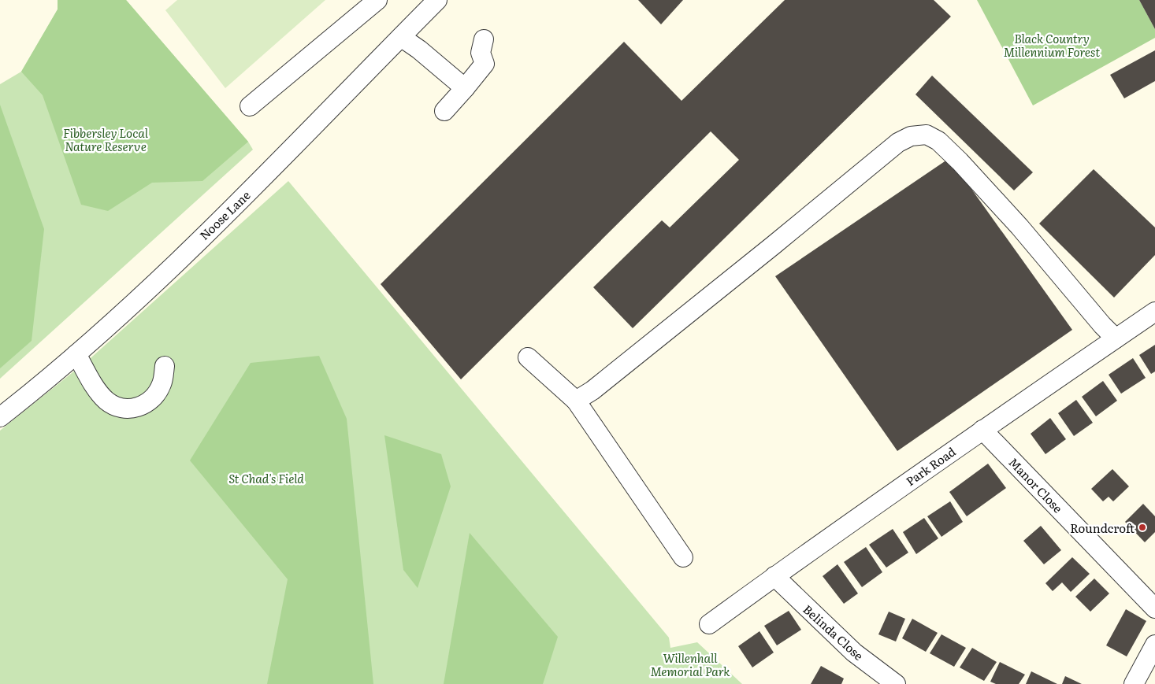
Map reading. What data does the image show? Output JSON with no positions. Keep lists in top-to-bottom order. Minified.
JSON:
{"streets":{"street":["Noose Lane","Park Road","Manor Close","Belinda Close"]},"crossings":[["Park Road","Manor Close"],["Park Road","Belinda Close"]],"parks":["Black Country Millennium Forest","Fibbersley Local Nature Reserve","St Chad's Field","Willenhall Memorial Park"],"places":["Roundcroft"]}
